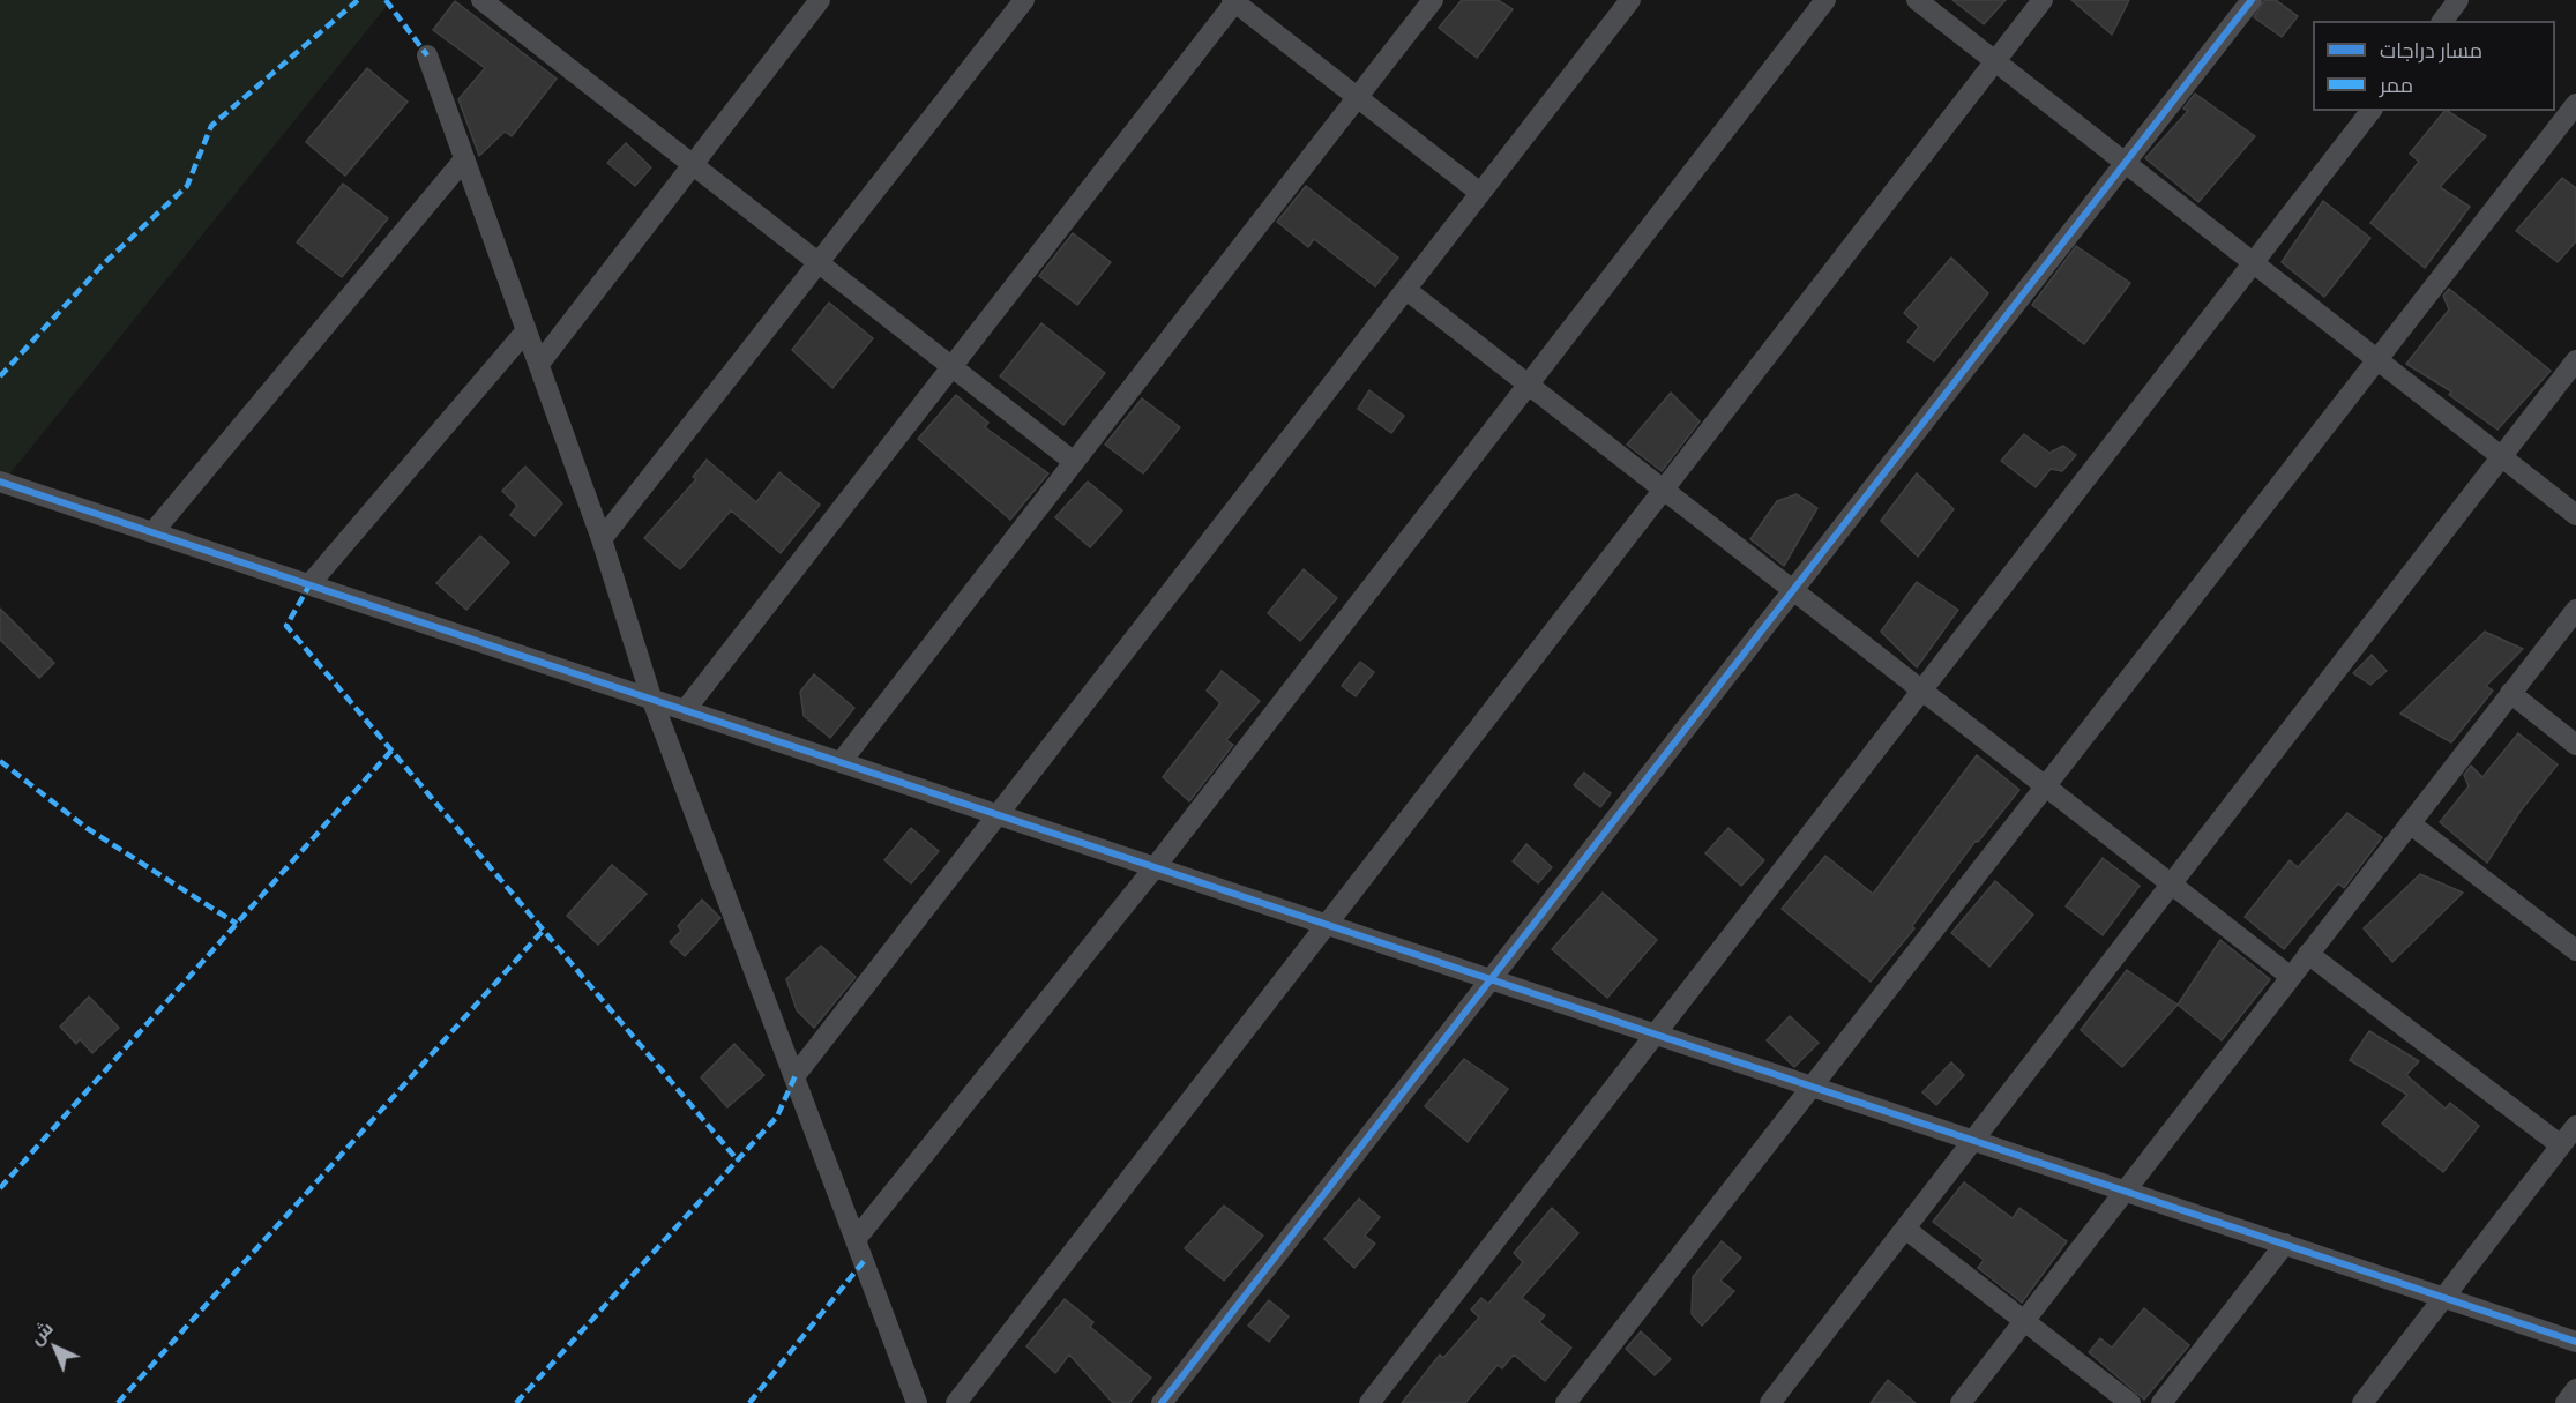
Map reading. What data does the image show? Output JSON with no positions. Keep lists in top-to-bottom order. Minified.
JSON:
{"legend":["مسار دراجات","ممر"],"north":"top left"}
